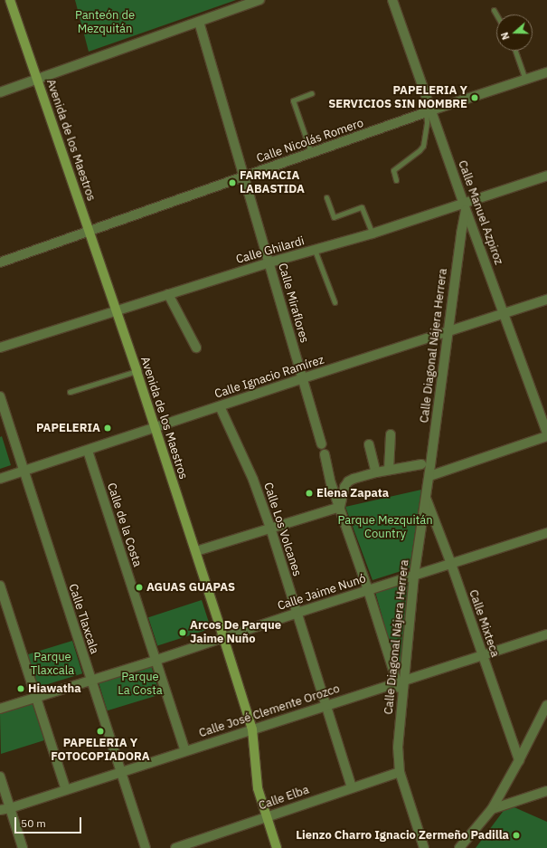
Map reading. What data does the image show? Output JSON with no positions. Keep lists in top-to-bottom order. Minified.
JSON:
{"streets":{"street":["Avenida de los Maestros","Calle Nicolás Romero","Calle Manuel Azpiroz","Calle Ghilardi","Calle Miraflores","Calle Diagonal Nájera Herrera","Calle Ignacio Ramírez","Calle de la Costa","Calle Los Volcanes","Calle Jaime Nunó","Calle Tlaxcala","Calle Mixteca","Calle José Clemente Orozco","Calle Elba"]},"crossings":[["Avenida de los Maestros","Calle Nicolás Romero"],["Avenida de los Maestros","Calle Ghilardi"],["Avenida de los Maestros","Calle Ignacio Ramírez"],["Avenida de los Maestros","Calle Jaime Nunó"],["Avenida de los Maestros","Calle José Clemente Orozco"],["Avenida de los Maestros","Calle Elba"],["Calle Nicolás Romero","Calle Manuel Azpiroz"],["Calle Nicolás Romero","Calle Miraflores"],["Calle Manuel Azpiroz","Calle Ghilardi"],["Calle Manuel Azpiroz","Calle Diagonal Nájera Herrera"],["Calle Manuel Azpiroz","Calle Ignacio Ramírez"],["Calle Ghilardi","Calle Miraflores"],["Calle Ghilardi","Calle Diagonal Nájera Herrera"],["Calle Miraflores","Calle Ignacio Ramírez"],["Calle Diagonal Nájera Herrera","Calle Ignacio Ramírez"],["Calle Diagonal Nájera Herrera","Calle Jaime Nunó"],["Calle Diagonal Nájera Herrera","Calle Mixteca"],["Calle Diagonal Nájera Herrera","Calle José Clemente Orozco"],["Calle Diagonal Nájera Herrera","Calle Elba"],["Calle Ignacio Ramírez","Calle de la Costa"],["Calle Ignacio Ramírez","Calle Los Volcanes"],["Calle Ignacio Ramírez","Calle Tlaxcala"],["Calle de la Costa","Calle Jaime Nunó"],["Calle de la Costa","Calle José Clemente Orozco"],["Calle Los Volcanes","Calle Jaime Nunó"],["Calle Los Volcanes","Calle José Clemente Orozco"],["Calle Los Volcanes","Calle Elba"],["Calle Jaime Nunó","Calle Tlaxcala"],["Calle Jaime Nunó","Calle Mixteca"],["Calle Tlaxcala","Calle José Clemente Orozco"],["Calle Mixteca","Calle José Clemente Orozco"]],"parks":["Panteón de Mezquitán","Parque Mezquitán Country","Parque Tlaxcala","Parque La Costa"],"places":["PAPELERIA Y SERVICIOS SIN NOMBRE","FARMACIA LABASTIDA","PAPELERIA","Elena Zapata","AGUAS GUAPAS","Arcos De Parque Jaime Nuño","Hiawatha","PAPELERIA Y FOTOCOPIADORA","Lienzo Charro Ignacio Zermeño Padilla"],"scale_bar":"50 m","north":"left"}
